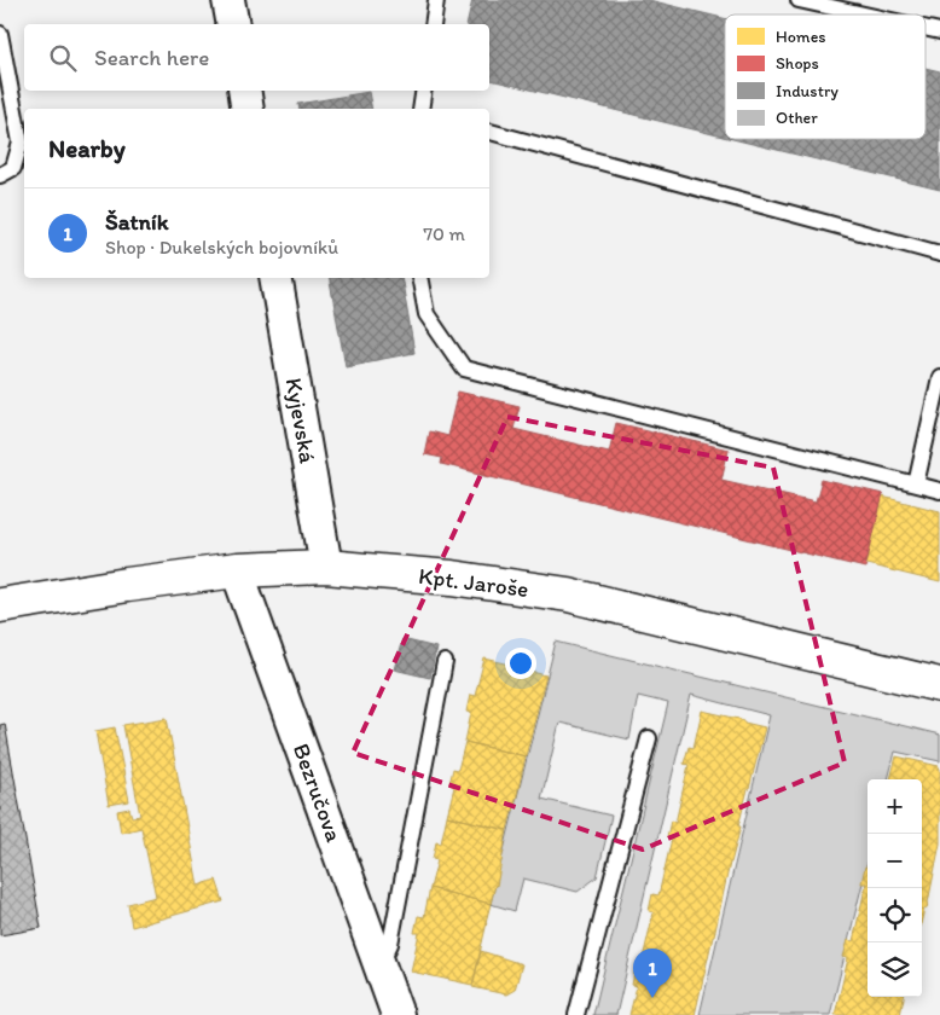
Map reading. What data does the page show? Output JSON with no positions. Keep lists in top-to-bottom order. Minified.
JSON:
{"streets":{"street":["Kyjevská","Kpt. Jaroše","Bezručova"]},"crossings":[["Kyjevská","Kpt. Jaroše"],["Kpt. Jaroše","Bezručova"]],"legend":["Homes","Shops","Industry","Other"],"page":{"search":"Search here","heading":"Nearby","list":[{"mark":"1","name":"Šatník","note":"Shop · Dukelských bojovníků","value":"70 m"}],"map_buttons":["+","−"],"pins":"1"}}
